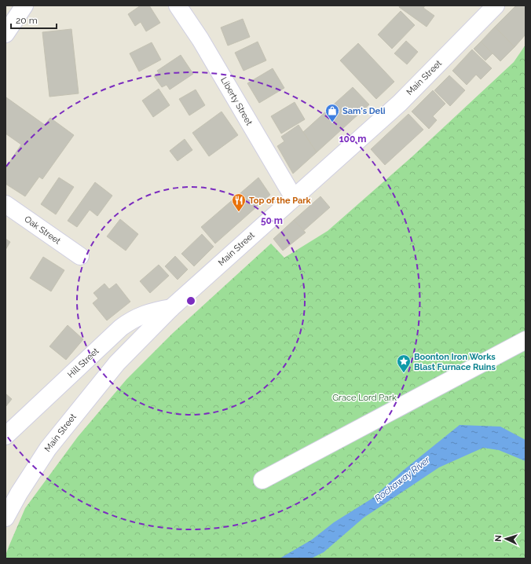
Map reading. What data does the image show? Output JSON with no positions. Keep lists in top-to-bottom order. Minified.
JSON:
{"streets":{"street":["Main Street","Liberty Street","Oak Street","Hill Street"]},"crossings":[["Main Street","Liberty Street"],["Main Street","Hill Street"]],"water":["Rockaway River"],"parks":["Grace Lord Park"],"places":{"shop":["Sam's Deli"],"restaurant":["Top of the Park"],"place":["Boonton Iron Works Blast Furnace Ruins"]},"scale_bar":"20 m","north":"left","rings":["100 m","50 m"]}
